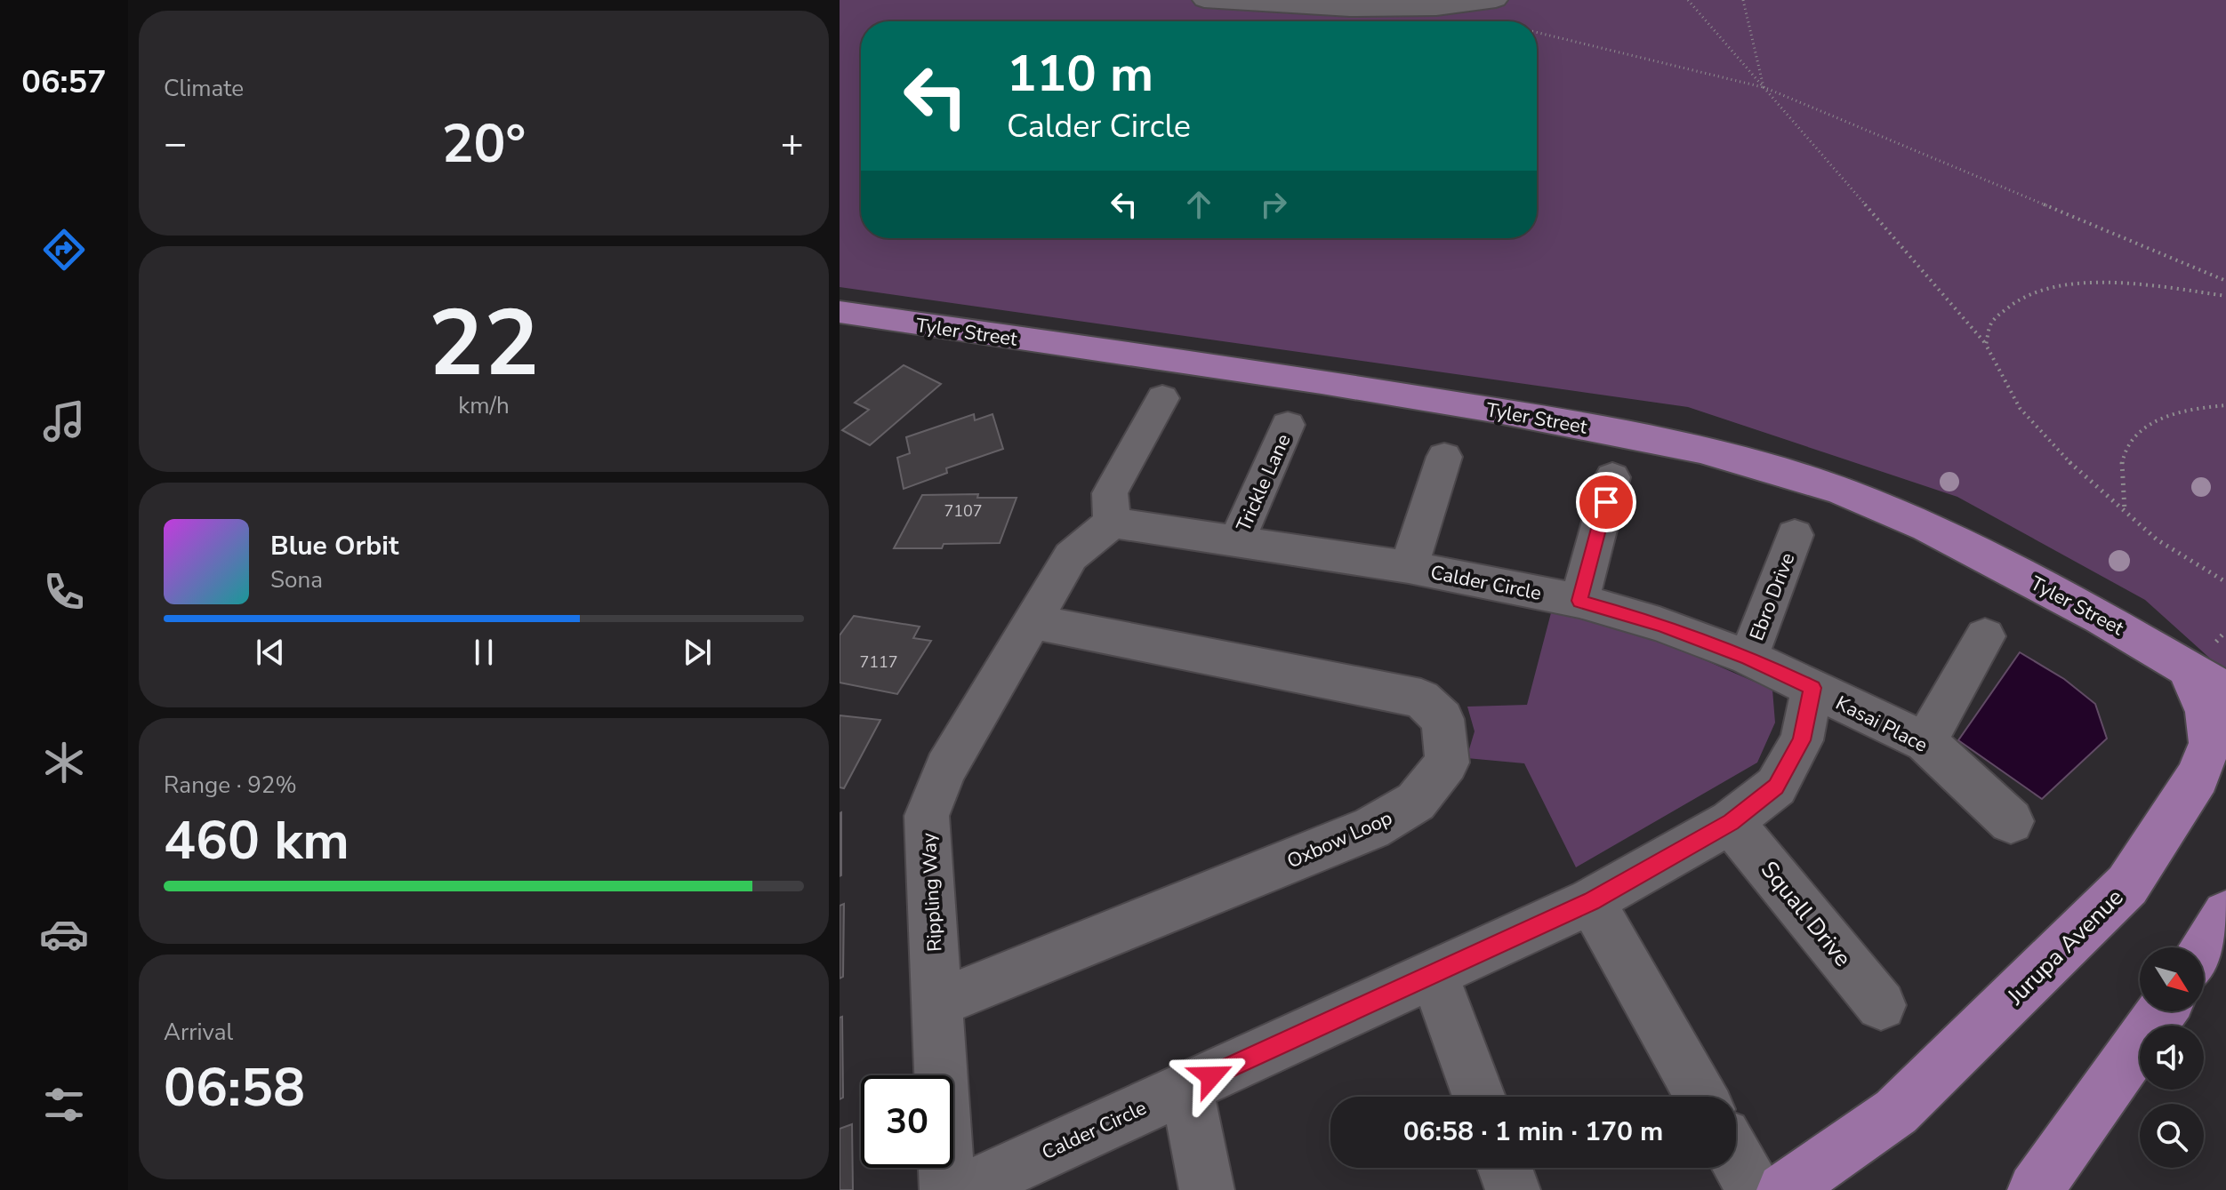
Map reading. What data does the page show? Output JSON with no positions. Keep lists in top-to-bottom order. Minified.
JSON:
{"streets":{"main road":["Tyler Street","Jurupa Avenue"],"street":["Trickle Lane","Calder Circle","Ebro Drive","Kasai Place","Oxbow Loop","Rippling Way","Squall Drive"]},"crossings":[["Tyler Street","Jurupa Avenue"],["Trickle Lane","Calder Circle"],["Calder Circle","Ebro Drive"],["Calder Circle","Kasai Place"],["Calder Circle","Rippling Way"],["Calder Circle","Squall Drive"],["Oxbow Loop","Rippling Way"]],"house_numbers":["7107","7117"],"north":"bottom right","page":{"tabs":"06:57","tile":["Climate",["22","km/h"],["Range · 92%","460 km"],["Arrival","06:58"]],"turn":["110 m","Calder Circle"],"heat":["−","20°","+"],"song":["Blue Orbit","Sona"],"limit":"30","trip":"06:58 · 1 min · 170 m"}}
